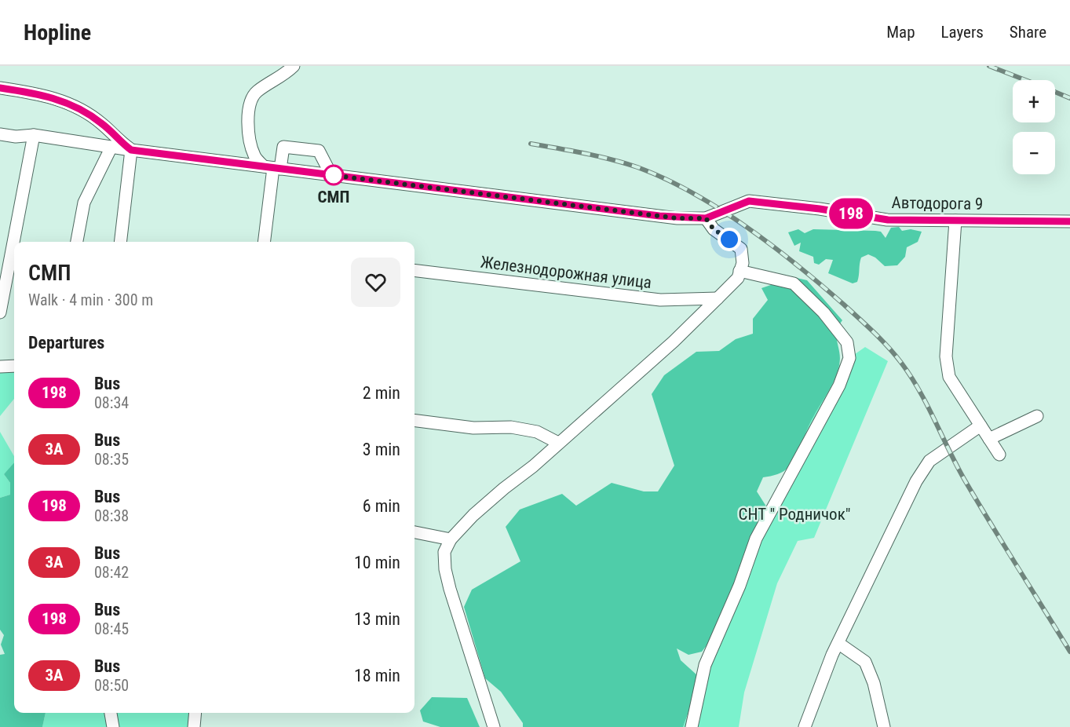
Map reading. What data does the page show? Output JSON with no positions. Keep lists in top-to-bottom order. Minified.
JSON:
{"streets":{"street":["Автодорога 9","Железнодорожная улица"]},"parks":["СНТ \" Родничок\""],"places":["СМП"],"lines":["bus line 198"],"page":{"header":"Hopline","nav":["Map","Layers","Share"],"on_map":"198","map_buttons":["+","−"],"heading":[["СМП","Walk · 4 min · 300 m"],"Departures"],"list":[{"mark":"198","name":"Bus","note":"08:34","value":"2 min"},{"mark":"3А","name":"Bus","note":"08:35","value":"3 min"},{"mark":"198","name":"Bus","note":"08:38","value":"6 min"},{"mark":"3А","name":"Bus","note":"08:42","value":"10 min"},{"mark":"198","name":"Bus","note":"08:45","value":"13 min"},{"mark":"3А","name":"Bus","note":"08:50","value":"18 min"}]}}
